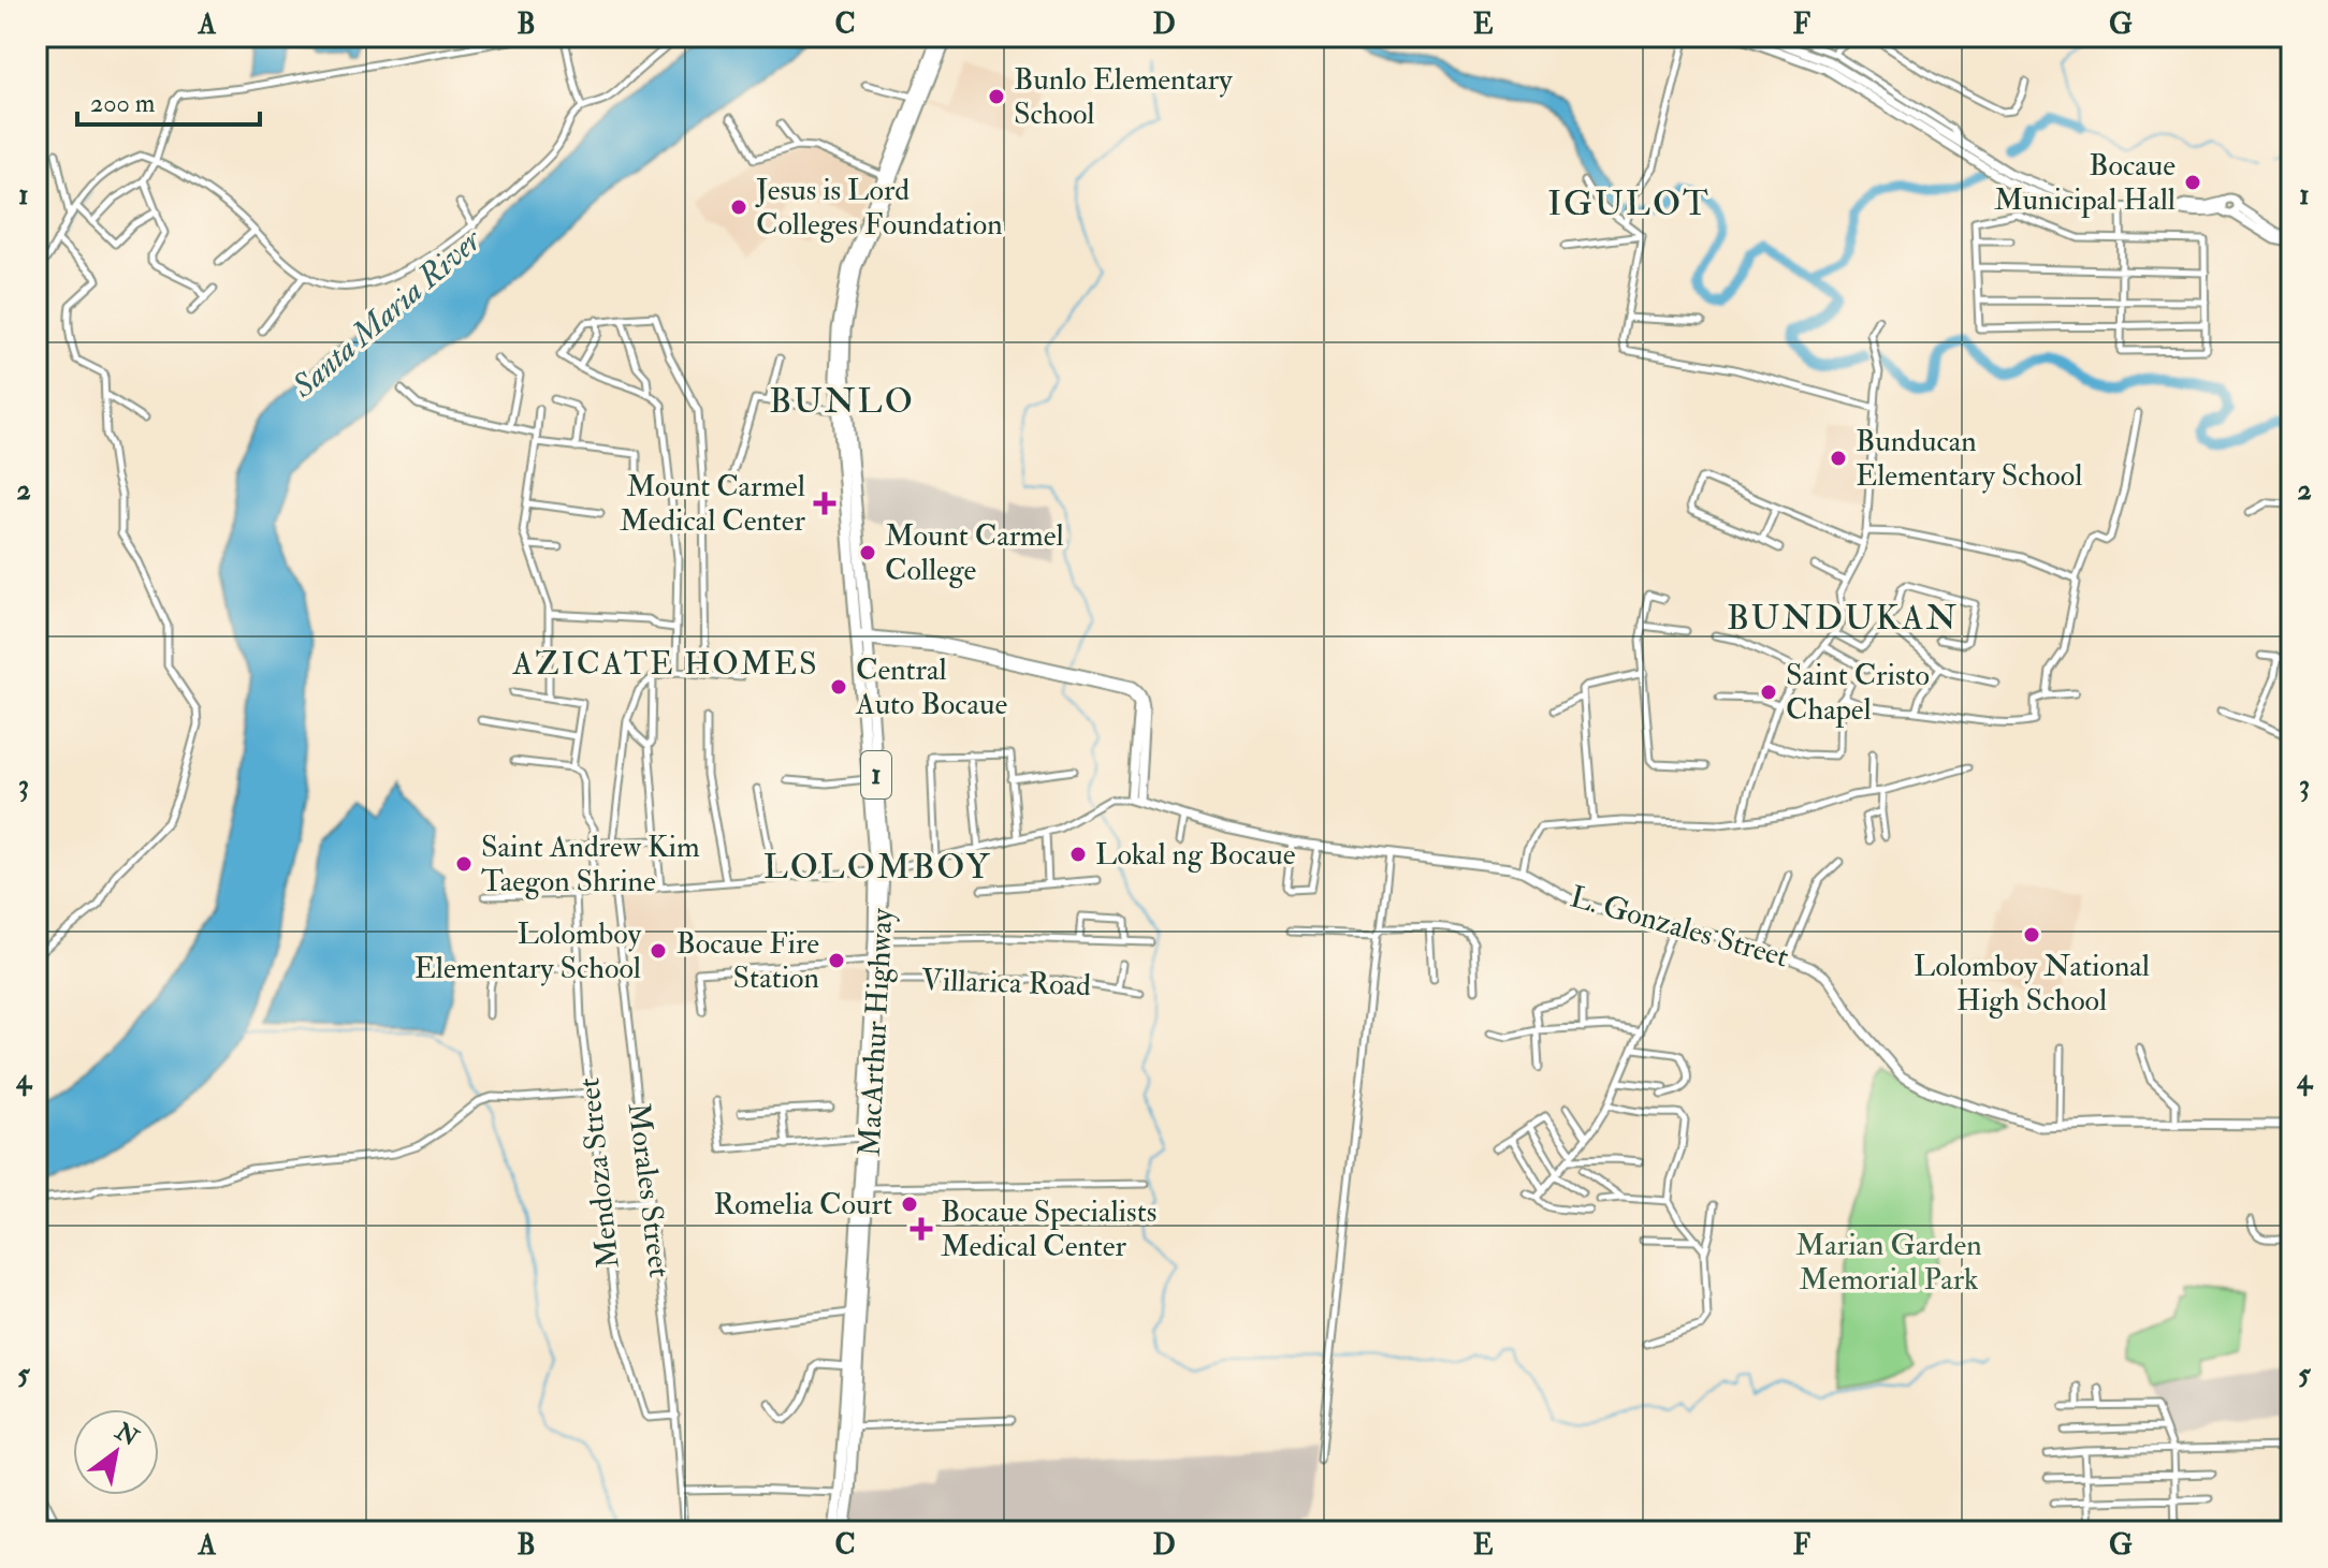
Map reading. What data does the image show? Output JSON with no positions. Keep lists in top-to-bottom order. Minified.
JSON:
{"streets":{"highway":["1","MacArthur Highway"],"street":["L. Gonzales Street","Villarica Road","Mendoza Street","Morales Street"]},"crossings":[["L. Gonzales Street","MacArthur Highway"],["Villarica Road","MacArthur Highway"],["Mendoza Street","Morales Street"]],"districts":["IGULOT","BUNLO","BUNDUKAN","AZICATE HOMES","LOLOMBOY"],"water":["Santa Maria River"],"parks":["Marian Garden Memorial Park"],"places":{"other":["Bunlo Elementary School","Bocaue Municipal Hall","Jesus is Lord Colleges Foundation","Bunducan Elementary School","Mount Carmel College","Central Auto Bocaue","Saint Cristo Chapel","Lokal ng Bocaue","Saint Andrew Kim Taegon Shrine","Lolomboy National High School","Lolomboy Elementary School","Bocaue Fire Station","Romelia Court"],"health":["Mount Carmel Medical Center","Bocaue Specialists Medical Center"]},"scale_bar":"200 m","north":"top right","grid":{"columns":["A","B","C","D","E","F","G"],"rows":["1","2","3","4","5"]}}
